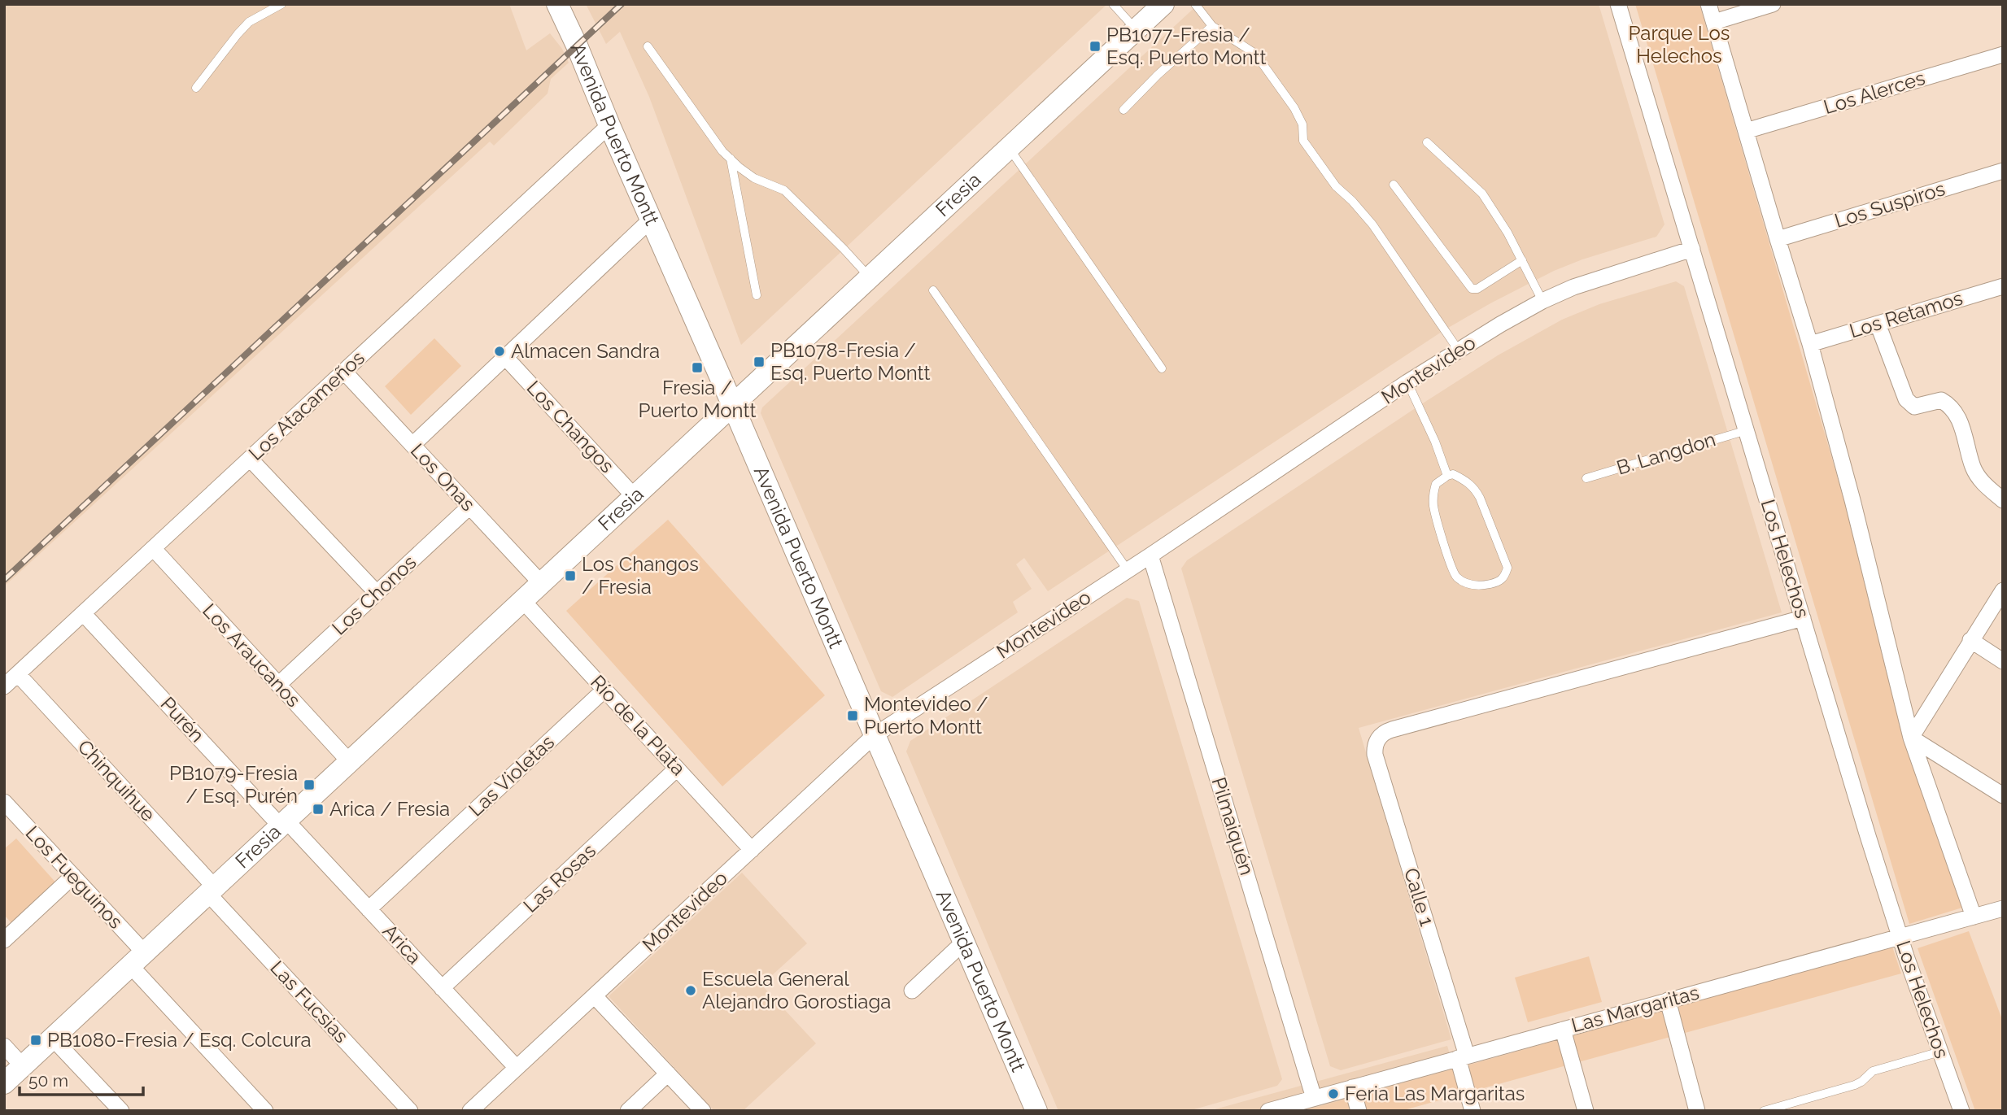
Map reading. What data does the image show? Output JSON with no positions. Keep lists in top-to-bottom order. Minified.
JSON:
{"streets":{"street":["Los Alerces","Avenida Puerto Montt","Fresia","Los Suspiros","Los Retamos","Montevideo","Los Atacameños","Los Changos","Los Onas","Los Helechos","Los Chonos","Los Araucanos","Purén","Río de la Plata","Las Violetas","Chinquihue","Pilmaiquén","Los Fueguinos","Las Rosas","Calle 1","Arica","Las Fucsias","Las Margaritas"],"lane":["B. Langdon"]},"crossings":[["Avenida Puerto Montt","Fresia"],["Avenida Puerto Montt","Montevideo"],["Avenida Puerto Montt","Los Atacameños"],["Fresia","Los Changos"],["Fresia","Los Onas"],["Fresia","Los Araucanos"],["Fresia","Purén"],["Fresia","Río de la Plata"],["Fresia","Chinquihue"],["Fresia","Los Fueguinos"],["Fresia","Arica"],["Fresia","Las Fucsias"],["Montevideo","Los Helechos"],["Montevideo","Río de la Plata"],["Montevideo","Pilmaiquén"],["Montevideo","Arica"],["Los Atacameños","Los Onas"],["Los Atacameños","Los Araucanos"],["Los Atacameños","Purén"],["Los Atacameños","Chinquihue"],["B. Langdon","Los Helechos"],["Los Onas","Los Chonos"],["Los Helechos","Calle 1"],["Los Helechos","Las Margaritas"],["Los Chonos","Los Araucanos"],["Purén","Arica"],["Río de la Plata","Las Violetas"],["Río de la Plata","Las Rosas"],["Las Violetas","Arica"],["Chinquihue","Las Fucsias"],["Pilmaiquén","Las Margaritas"],["Las Rosas","Arica"],["Calle 1","Las Margaritas"]],"parks":["Parque Los Helechos"],"places":{"transit":["PB1077-Fresia / Esq. Puerto Montt","PB1078-Fresia / Esq. Puerto Montt","Fresia / Puerto Montt","Los Changos / Fresia","Montevideo / Puerto Montt","PB1079-Fresia / Esq. Purén","Arica / Fresia","PB1080-Fresia / Esq. Colcura"],"other":["Almacen Sandra","Escuela General Alejandro Gorostiaga","Feria Las Margaritas"]},"scale_bar":"50 m"}
